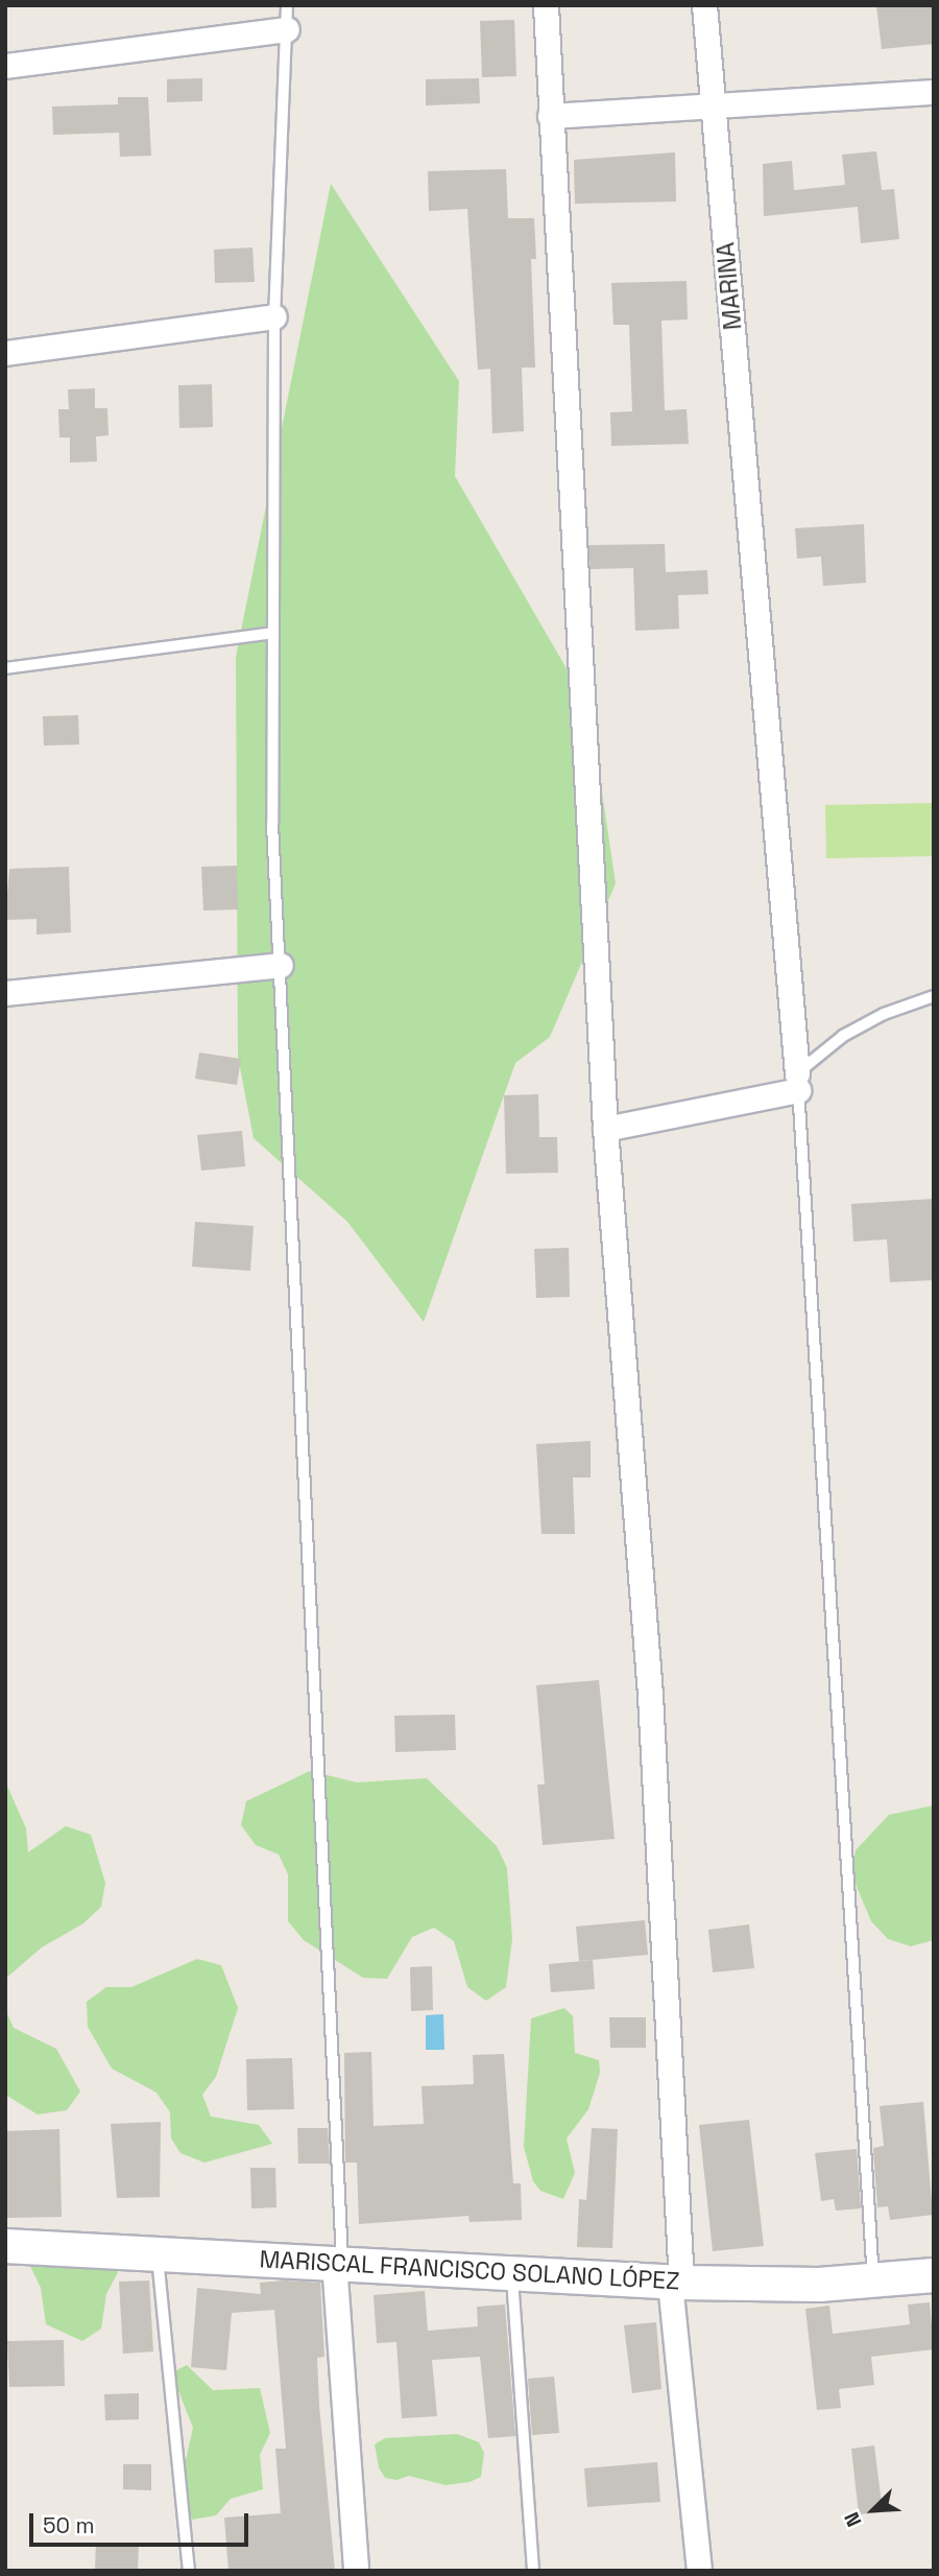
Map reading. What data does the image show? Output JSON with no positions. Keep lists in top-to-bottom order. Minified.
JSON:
{"streets":{"main road":["MARISCAL FRANCISCO SOLANO LÓPEZ"],"street":["MARINA"]},"scale_bar":"50 m","north":"bottom left"}
